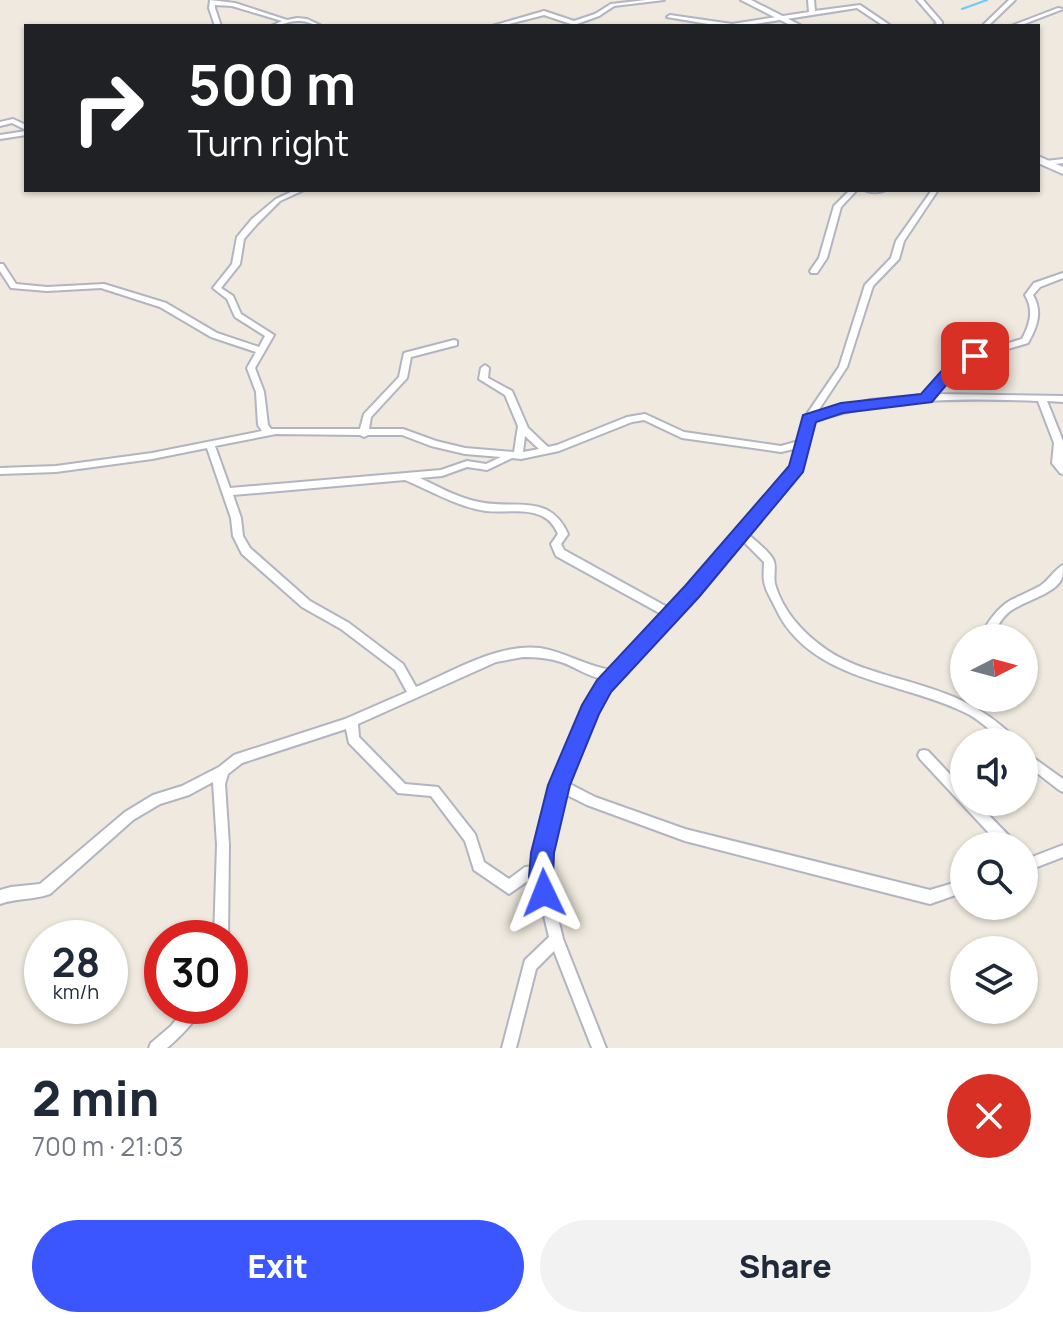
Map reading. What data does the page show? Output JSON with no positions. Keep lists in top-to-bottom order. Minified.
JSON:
{"north":"right","page":{"turn":["500 m","Turn right"],"speed":"28 km/h","limit":"30","heading":["2 min","700 m · 21:03"],"buttons":["Exit","Share"]}}
